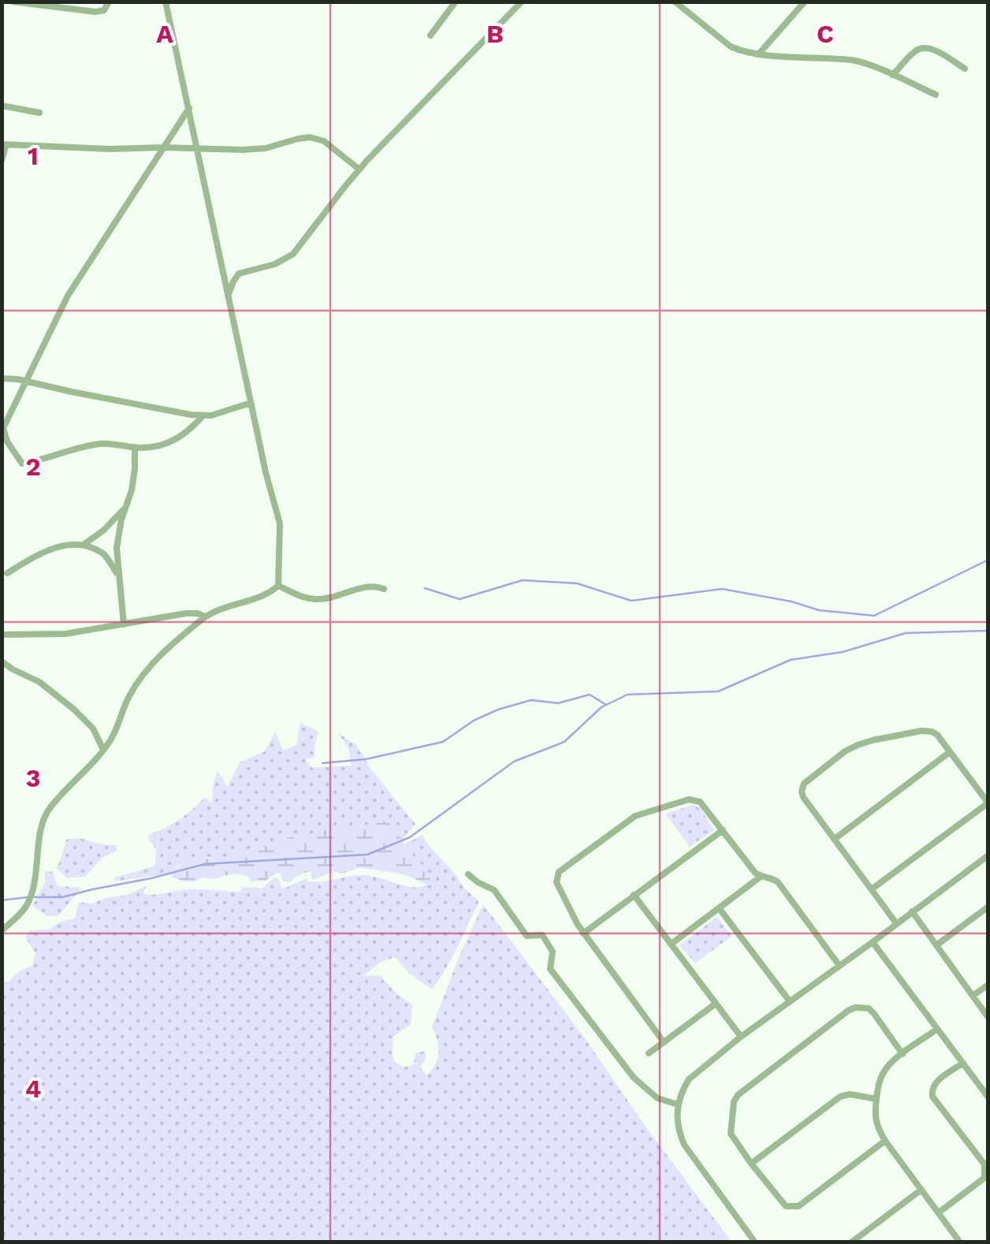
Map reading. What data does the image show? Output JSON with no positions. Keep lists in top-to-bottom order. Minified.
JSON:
{"grid":{"columns":["A","B","C"],"rows":["1","2","3","4"]}}
